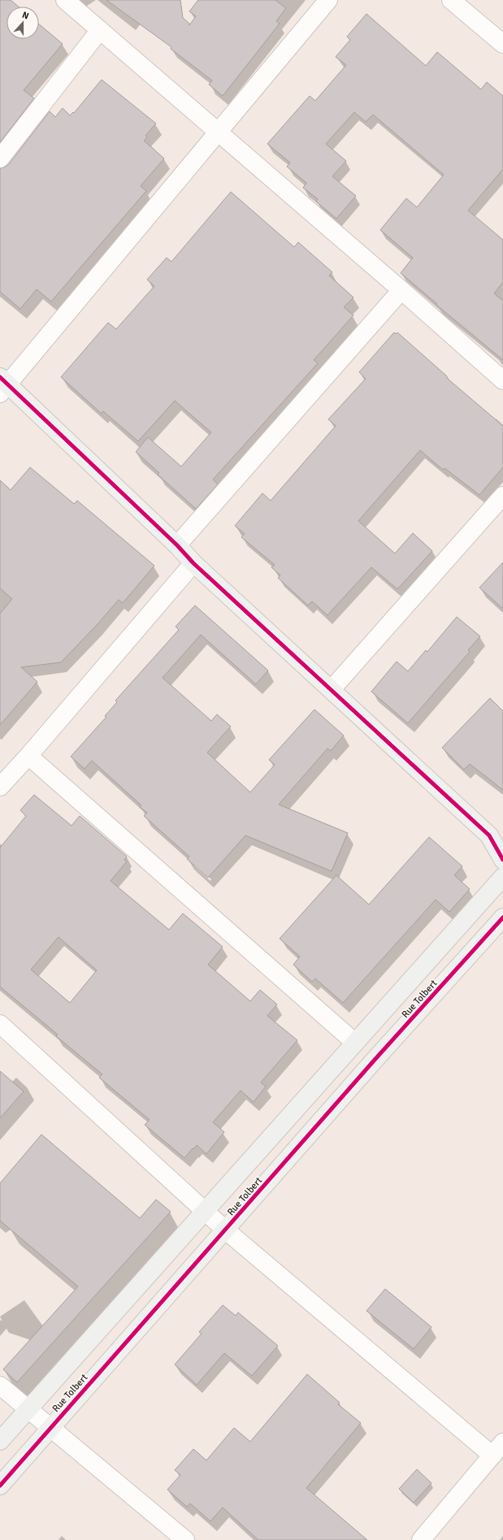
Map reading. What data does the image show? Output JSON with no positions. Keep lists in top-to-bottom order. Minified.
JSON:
{"streets":{"street":["Rue Tolbert"]},"north":"top"}
